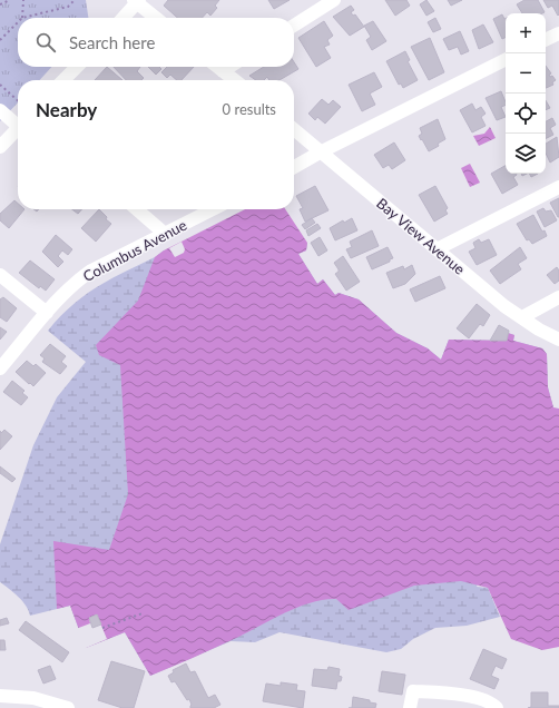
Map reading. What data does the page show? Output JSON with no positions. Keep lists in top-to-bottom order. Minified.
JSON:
{"streets":{"street":["Bay View Avenue","Columbus Avenue"]},"page":{"map_buttons":["+","−"],"search":"Search here","heading":["Nearby","0 results"]}}
